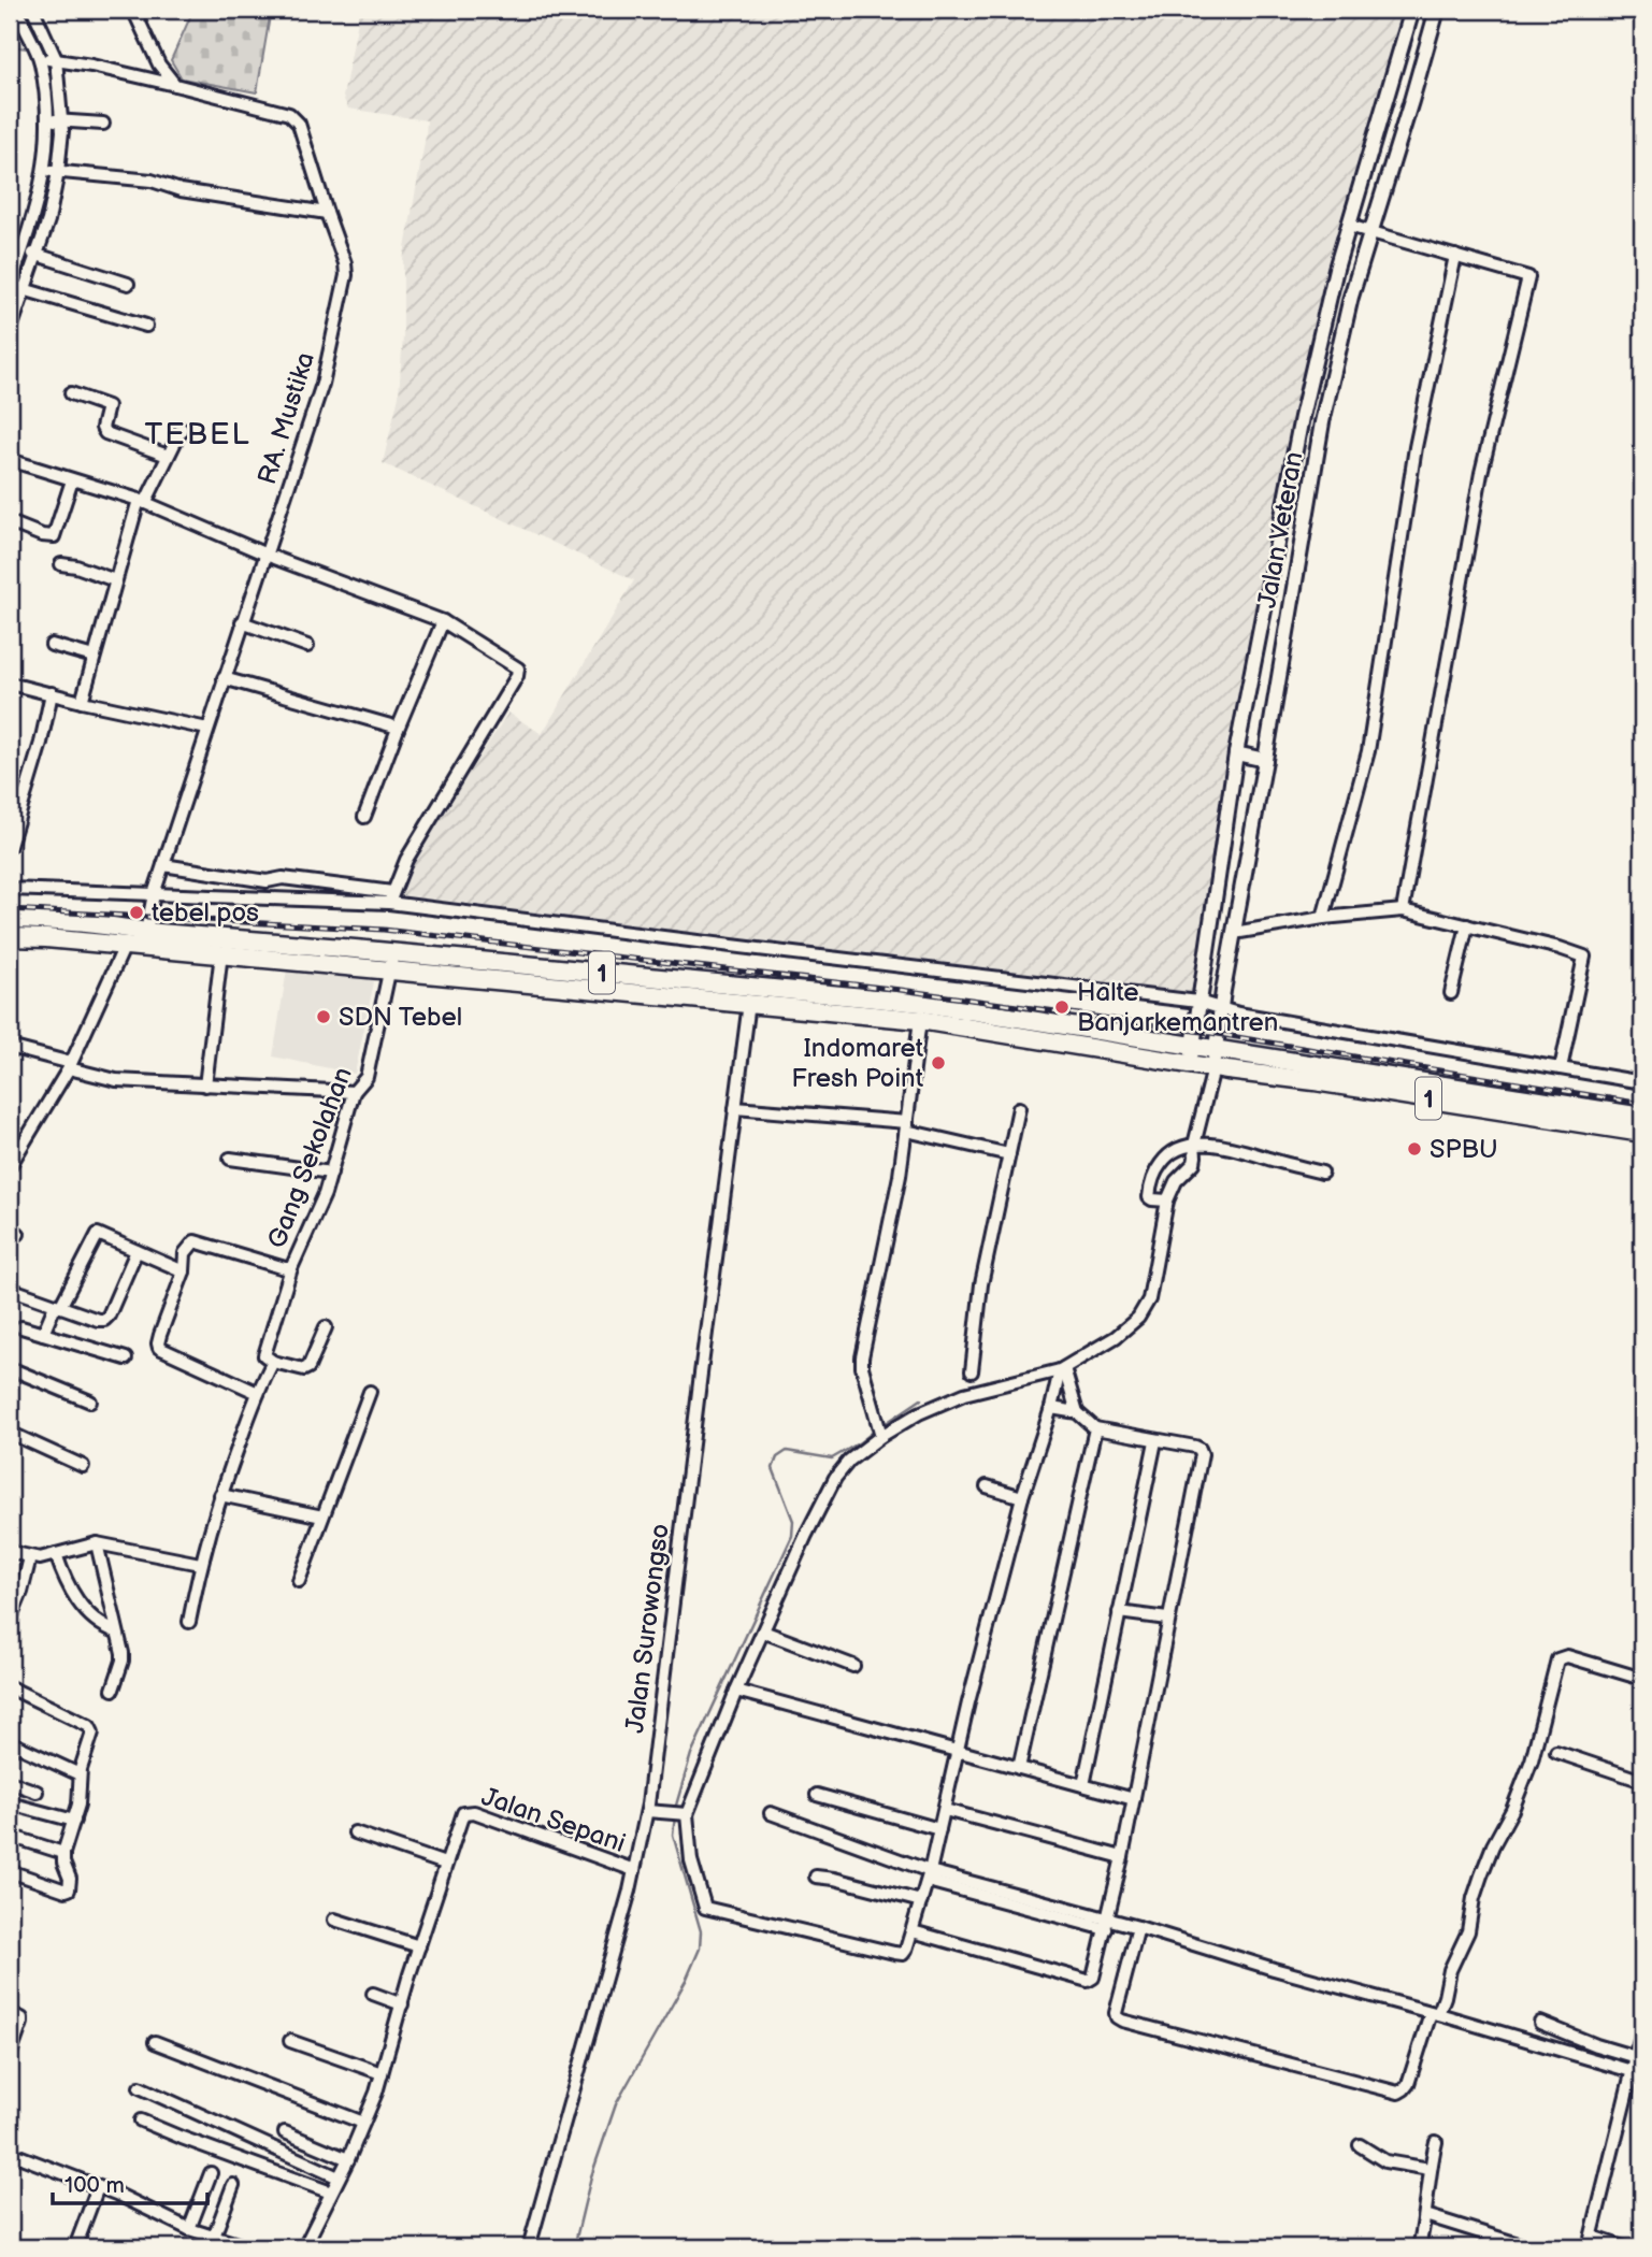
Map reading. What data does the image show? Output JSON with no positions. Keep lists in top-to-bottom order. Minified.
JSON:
{"streets":{"highway":["1"],"main road":["Jalan Veteran"],"street":["RA. Mustika","Gang Sekolahan","Jalan Surowongso","Jalan Sepani"]},"crossings":[["RA. Mustika","1"],["Jalan Veteran","1"],["1","Gang Sekolahan"],["1","Jalan Surowongso"],["Jalan Surowongso","Jalan Sepani"]],"districts":["TEBEL"],"places":["tebel pos","Halte Banjarkemantren","SDN Tebel","Indomaret Fresh Point","SPBU"],"scale_bar":"100 m"}
